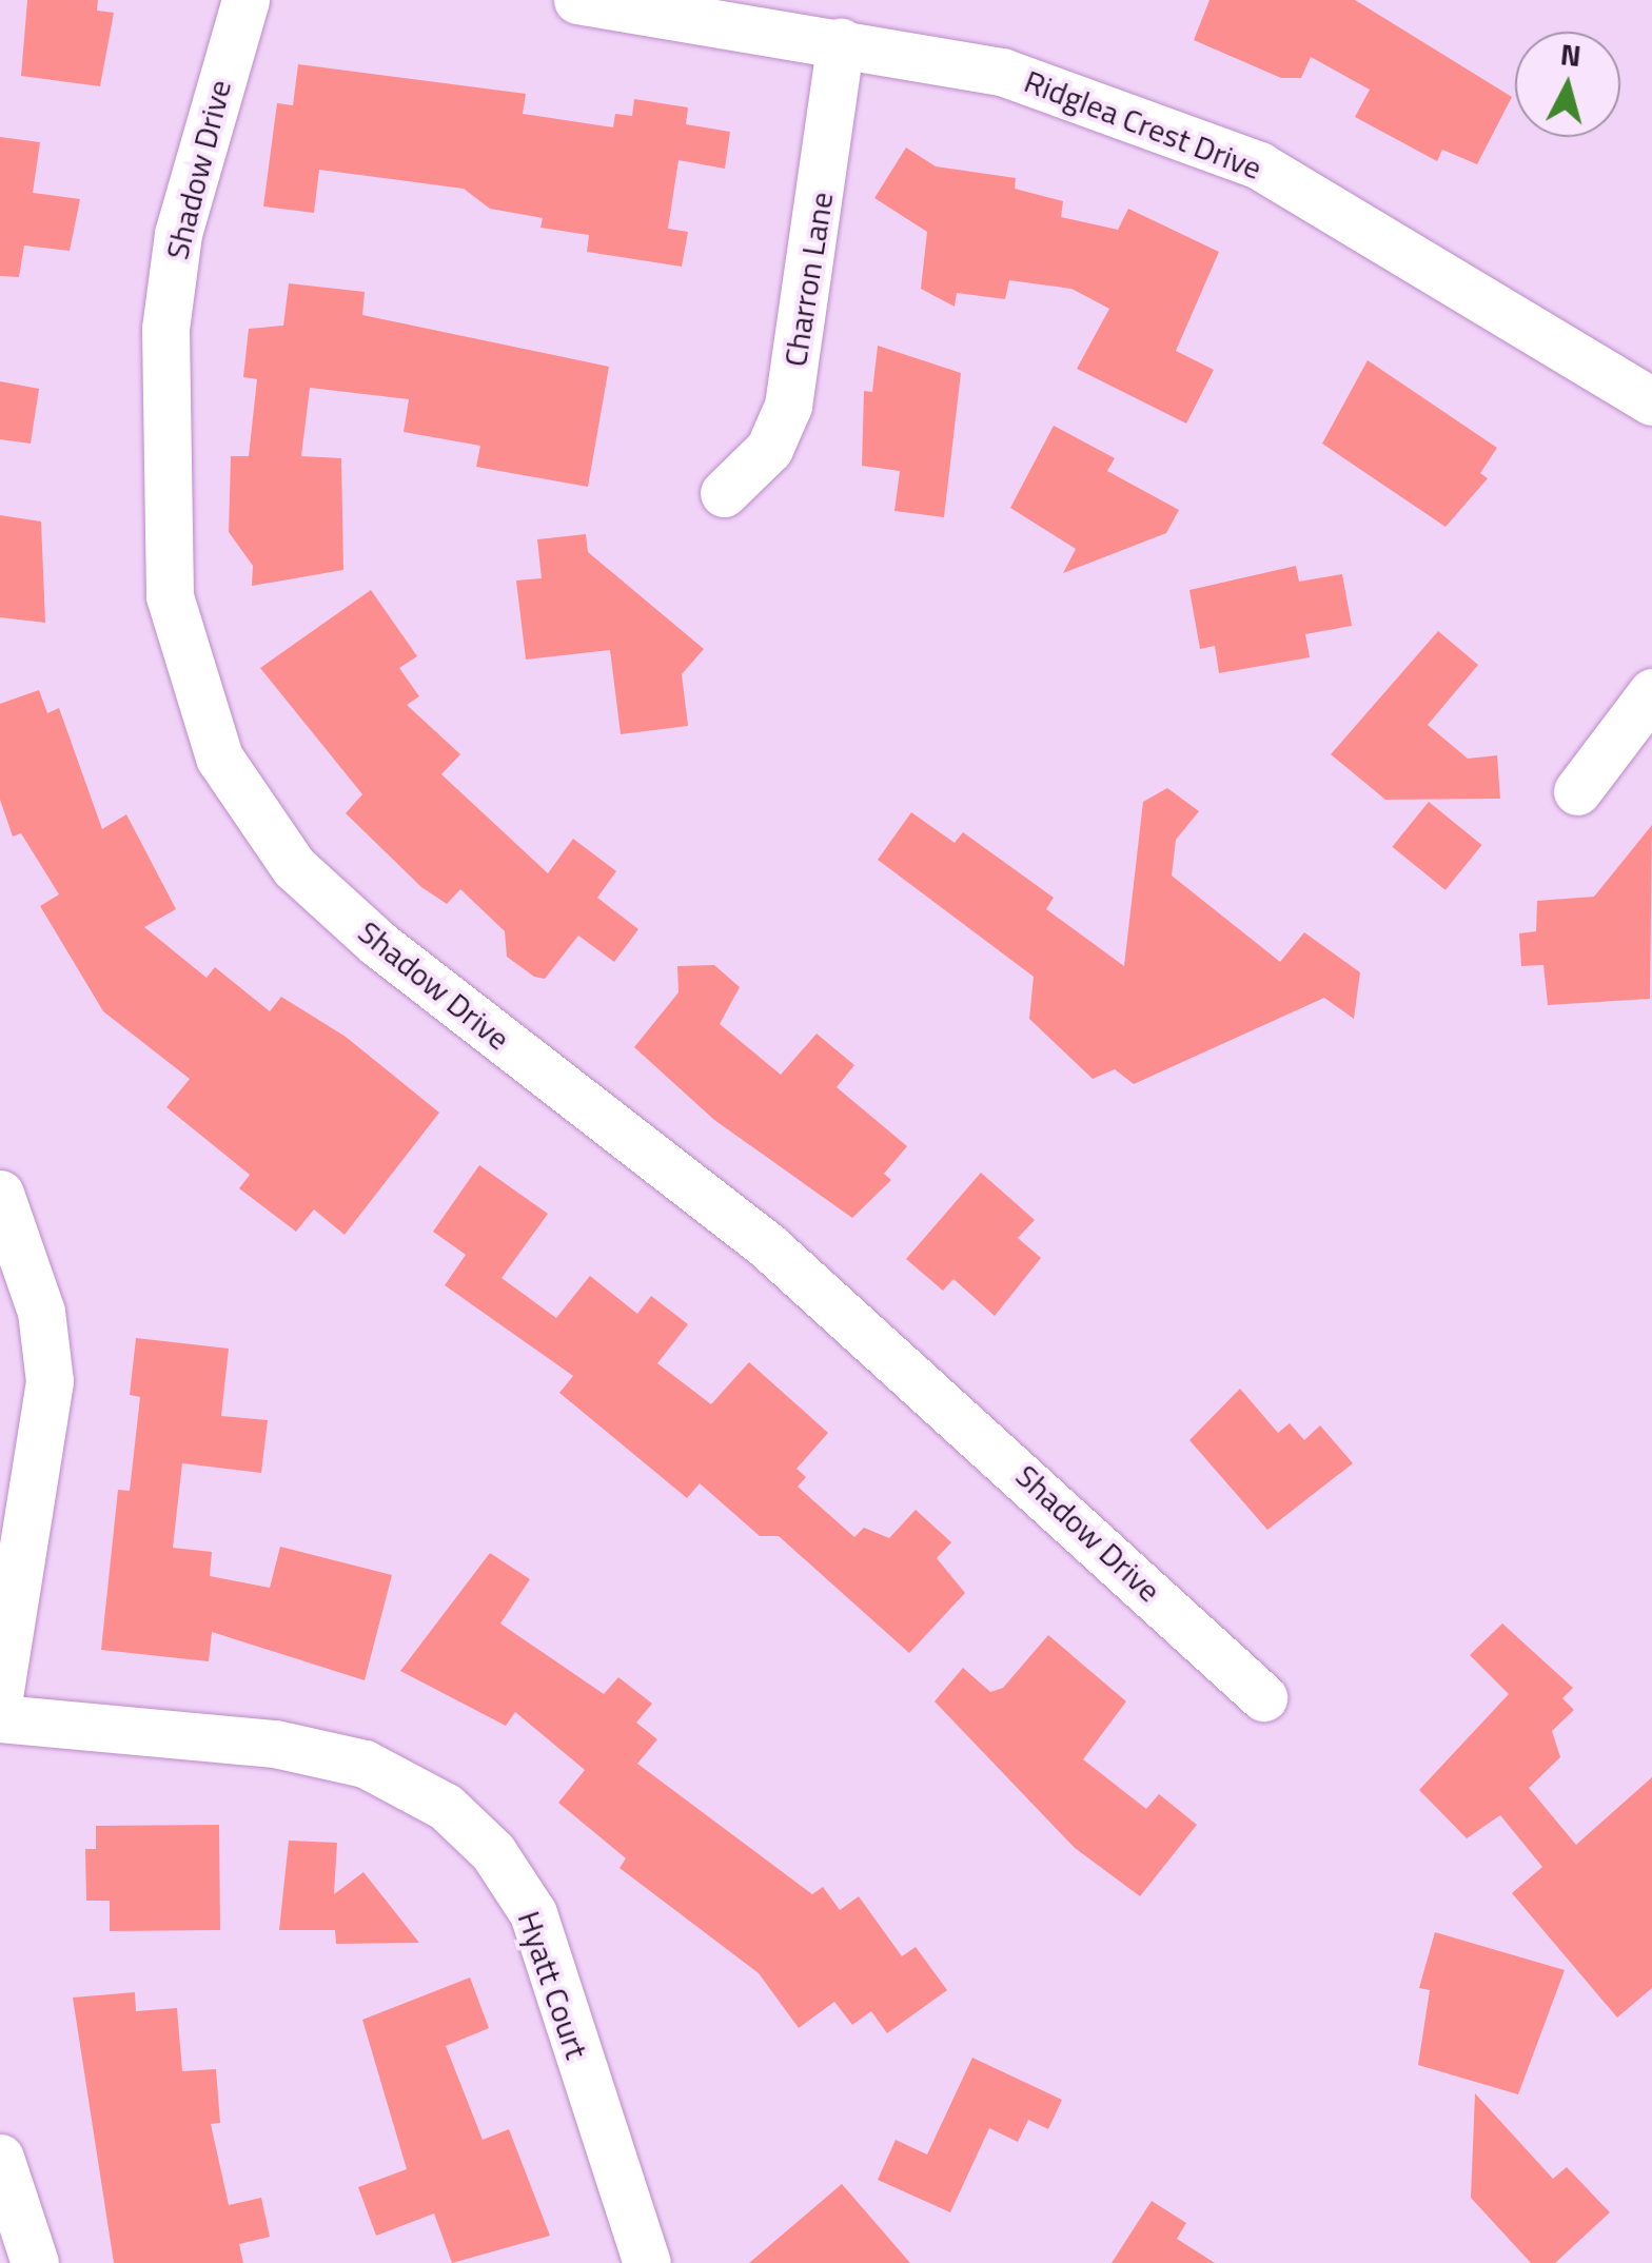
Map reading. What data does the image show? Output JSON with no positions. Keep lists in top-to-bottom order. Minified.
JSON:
{"streets":{"street":["Ridglea Crest Drive","Shadow Drive","Charron Lane","Hyatt Court"]},"crossings":[["Ridglea Crest Drive","Charron Lane"]],"north":"top"}
